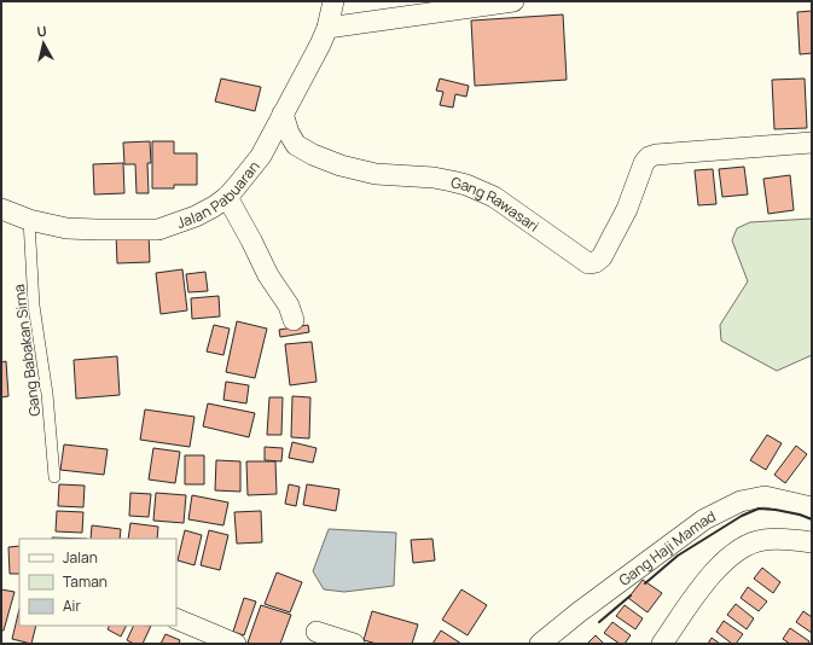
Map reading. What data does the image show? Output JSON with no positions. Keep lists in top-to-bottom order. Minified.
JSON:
{"streets":{"street":["Jalan Pabuaran","Gang Rawasari","Gang Haji Mamad"],"lane":["Gang Babakan Sirna"]},"crossings":[["Jalan Pabuaran","Gang Rawasari"],["Jalan Pabuaran","Gang Babakan Sirna"]],"legend":["Jalan","Taman","Air"],"north":"top"}
